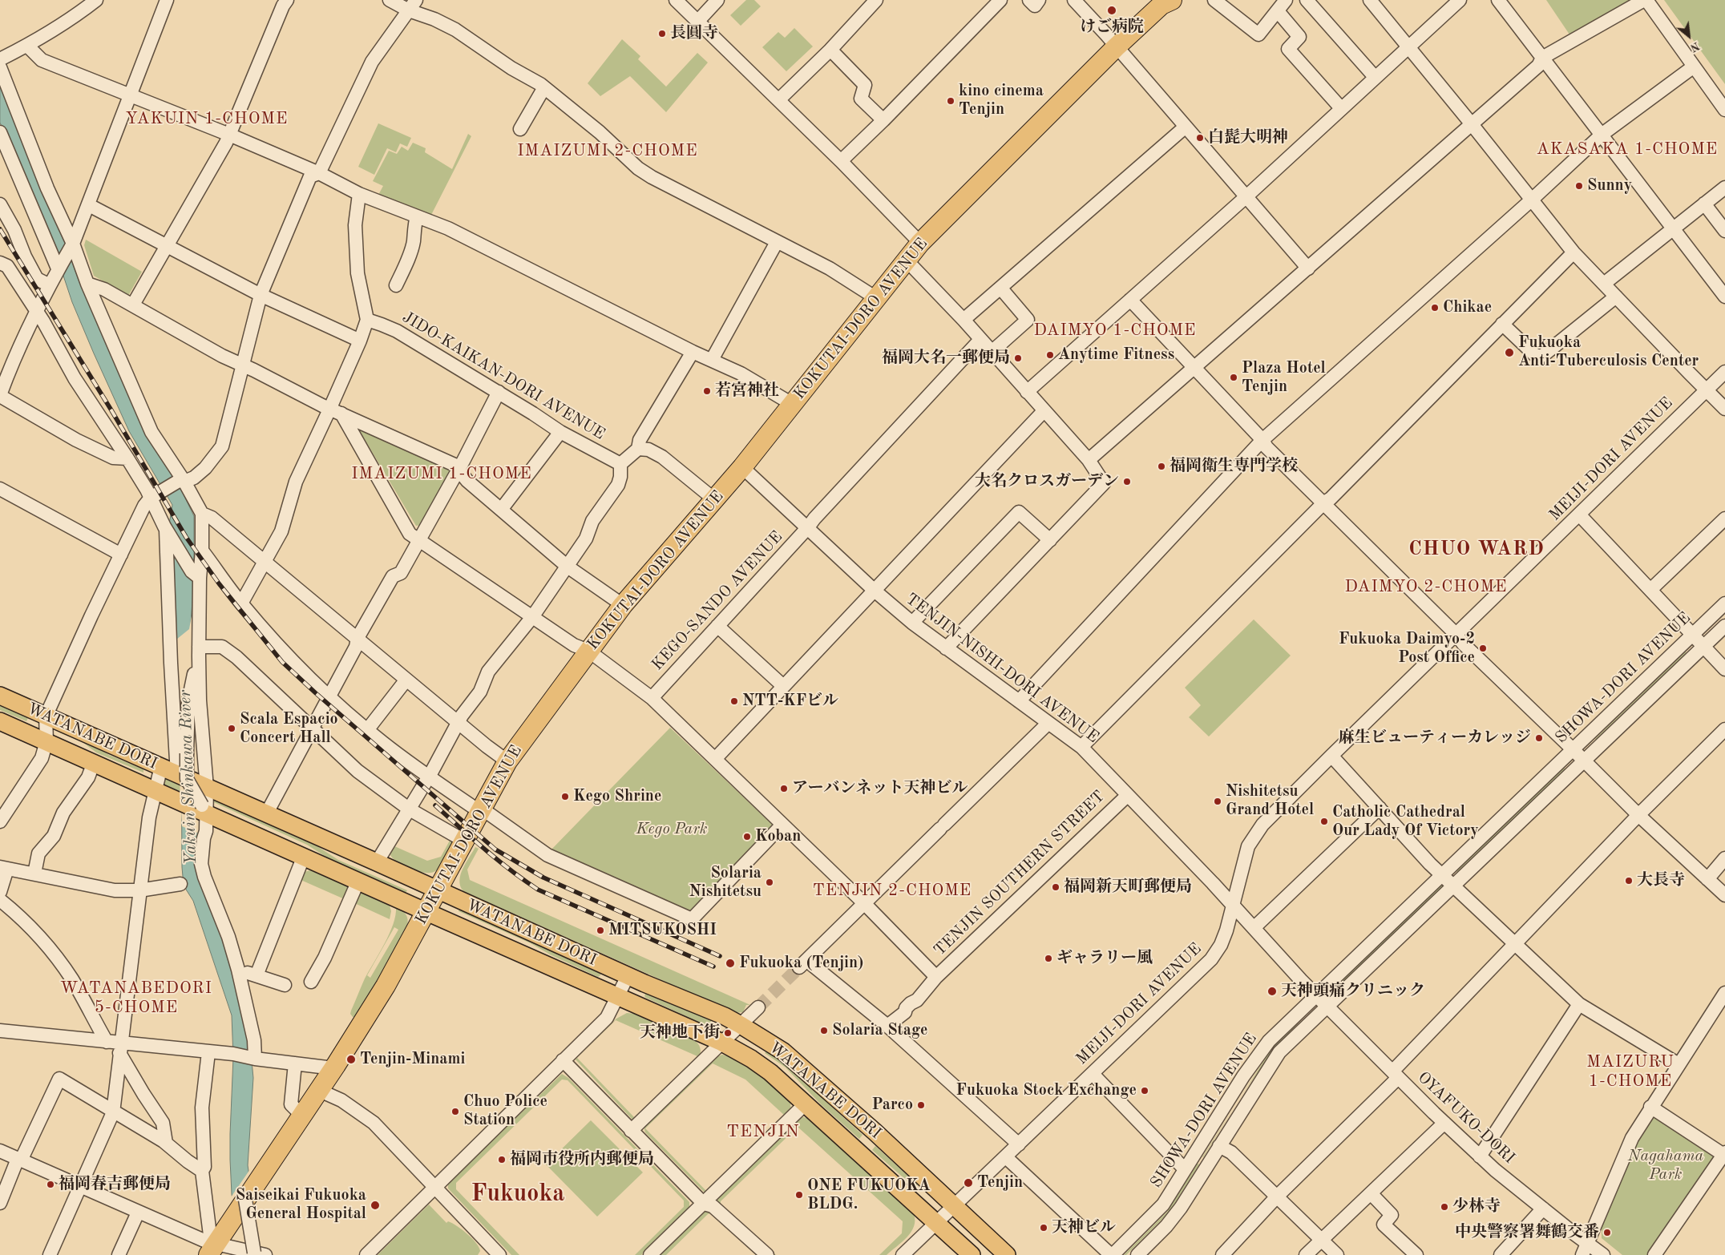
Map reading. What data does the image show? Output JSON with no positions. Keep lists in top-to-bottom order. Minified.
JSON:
{"streets":{"highway":["KOKUTAI-DORO AVENUE"],"main road":["WATANABE DORI"],"street":["JIDO-KAIKAN-DORI AVENUE","MEIJI-DORI AVENUE","KEGO-SANDO AVENUE","TENJIN-NISHI-DORI AVENUE","SHOWA-DORI AVENUE","TENJIN SOUTHERN STREET","OYAFUKO-DORI"]},"crossings":[["KOKUTAI-DORO AVENUE","TENJIN-NISHI-DORI AVENUE"],["KOKUTAI-DORO AVENUE","WATANABE DORI"],["MEIJI-DORI AVENUE","TENJIN-NISHI-DORI AVENUE"],["MEIJI-DORI AVENUE","WATANABE DORI"],["KEGO-SANDO AVENUE","TENJIN-NISHI-DORI AVENUE"],["TENJIN-NISHI-DORI AVENUE","TENJIN SOUTHERN STREET"],["TENJIN-NISHI-DORI AVENUE","OYAFUKO-DORI"],["SHOWA-DORI AVENUE","OYAFUKO-DORI"]],"districts":["YAKUIN 1-CHOME","AKASAKA 1-CHOME","IMAIZUMI 2-CHOME","DAIMYO 1-CHOME","IMAIZUMI 1-CHOME","CHUO WARD","DAIMYO 2-CHOME","TENJIN 2-CHOME","WATANABEDORI 5-CHOME","MAIZURU 1-CHOME","TENJIN","Fukuoka"],"water":["Yakuin Shinkawa River"],"parks":["Kego Park","Nagahama Park"],"places":["けご病院","長圓寺","kino cinema Tenjin","白髭大明神","Sunny","Chikae","Fukuoka Anti-Tuberculosis Center","Anytime Fitness","福岡大名一郵便局","Plaza Hotel Tenjin","若宮神社","福岡衛生専門学校","大名クロスガーデン","Fukuoka Daimyo-2 Post Office","NTT-KFビル","Scala Espacio Concert Hall","麻生ビューティーカレッジ","アーバンネット天神ビル","Kego Shrine","Nishitetsu Grand Hotel","Catholic Cathedral Our Lady Of Victory","Koban","大長寺","Solaria Nishitetsu","福岡新天町郵便局","MITSUKOSHI","ギャラリー風","Fukuoka (Tenjin)","天神頭痛クリニック","Solaria Stage","天神地下街","Tenjin-Minami","Fukuoka Stock Exchange","Parco","Chuo Police Station","福岡市役所内郵便局","Tenjin","福岡春吉郵便局","ONE FUKUOKA BLDG.","Saiseikai Fukuoka General Hospital","少林寺","天神ビル","中央警察署舞鶴交番"],"north":"bottom right"}
